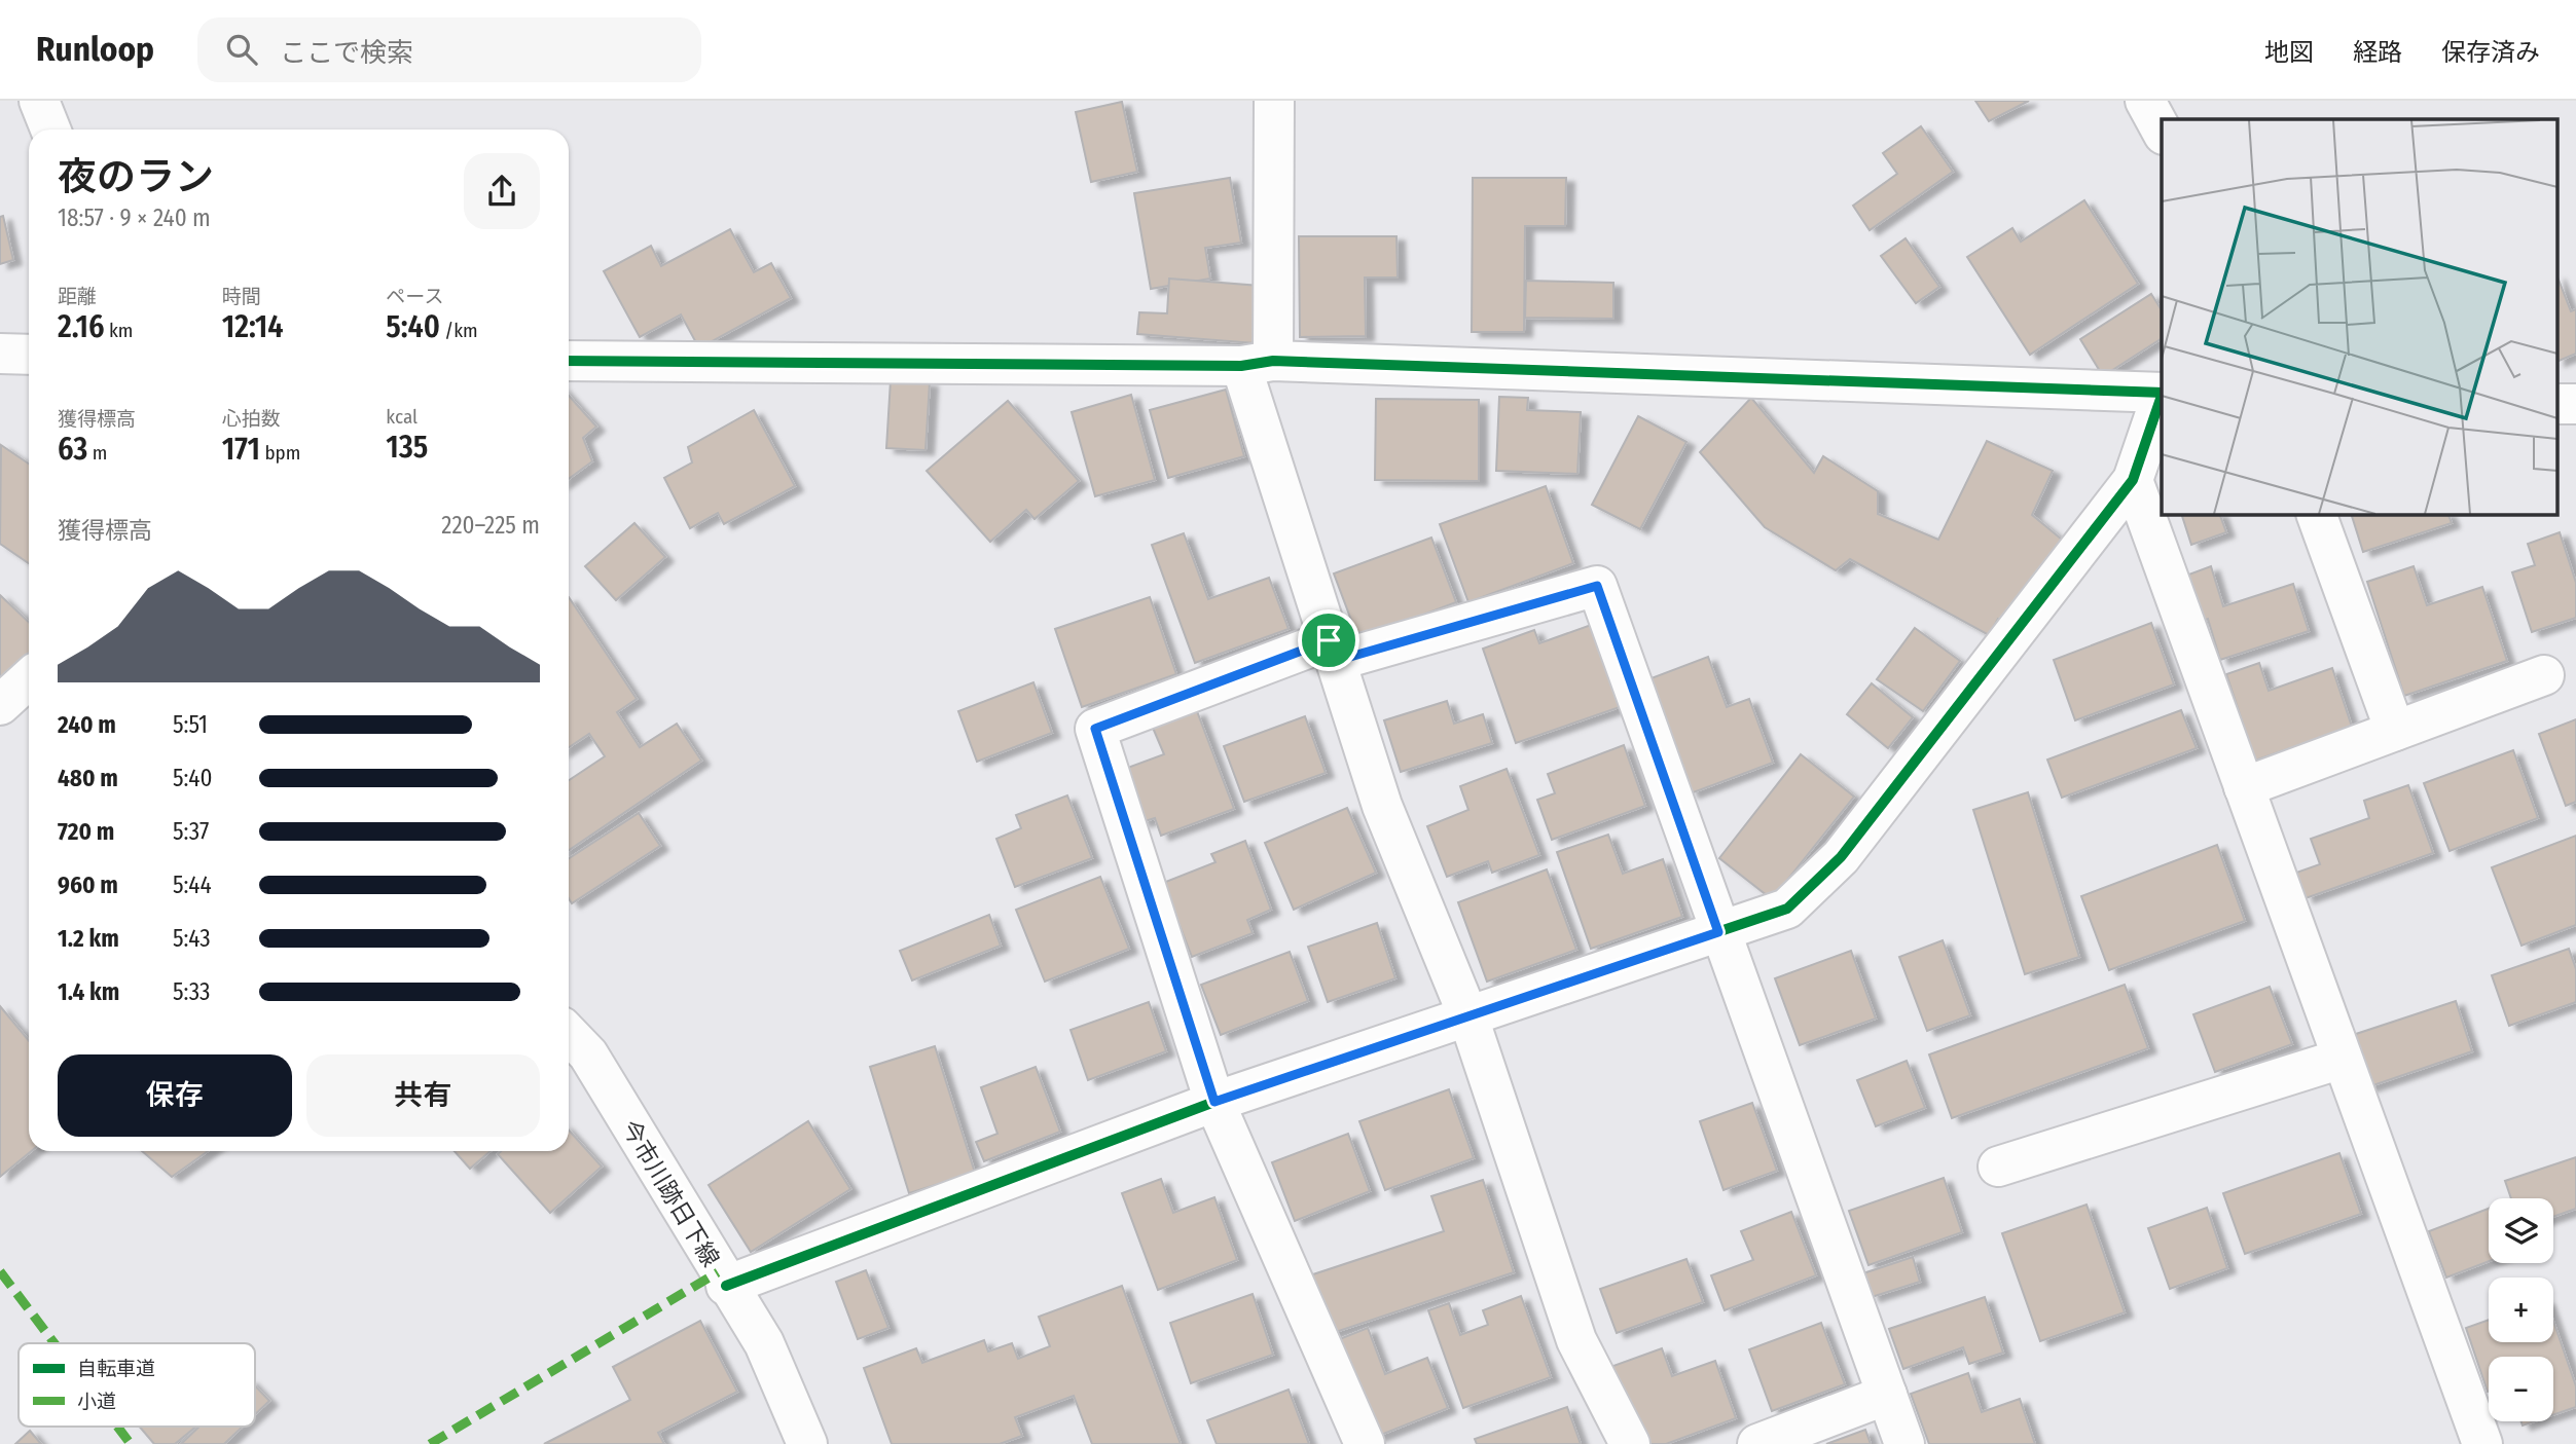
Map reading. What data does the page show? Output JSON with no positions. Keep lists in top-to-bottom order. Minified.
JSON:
{"streets":{"street":["今市川跡日下線"]},"legend":["自転車道","小道"],"page":{"header":"Runloop","search":"ここで検索","nav":["地図","経路","保存済み"],"heading":["夜のラン","18:57 · 9 × 240 m"],"stats":[["距離","2.16 km"],["時間","12:14"],["ペース","5:40 /km"],["獲得標高","63 m"],["心拍数","171 bpm"],["kcal","135"]],"chart":["獲得標高","220–225 m"],"list":[{"name":"240 m","note":"5:51"},{"name":"480 m","note":"5:40"},{"name":"720 m","note":"5:37"},{"name":"960 m","note":"5:44"},{"name":"1.2 km","note":"5:43"},{"name":"1.4 km","note":"5:33"}],"buttons":["保存","共有"],"map_buttons":["+","−"]}}
